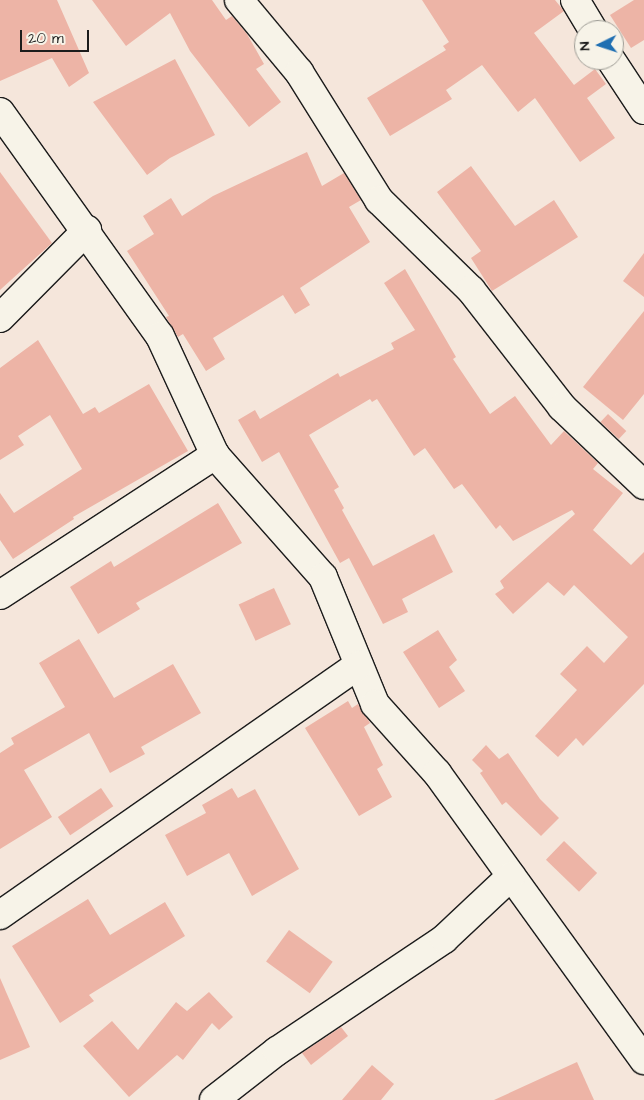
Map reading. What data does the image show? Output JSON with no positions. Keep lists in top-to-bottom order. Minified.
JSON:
{"scale_bar":"20 m","north":"left"}
